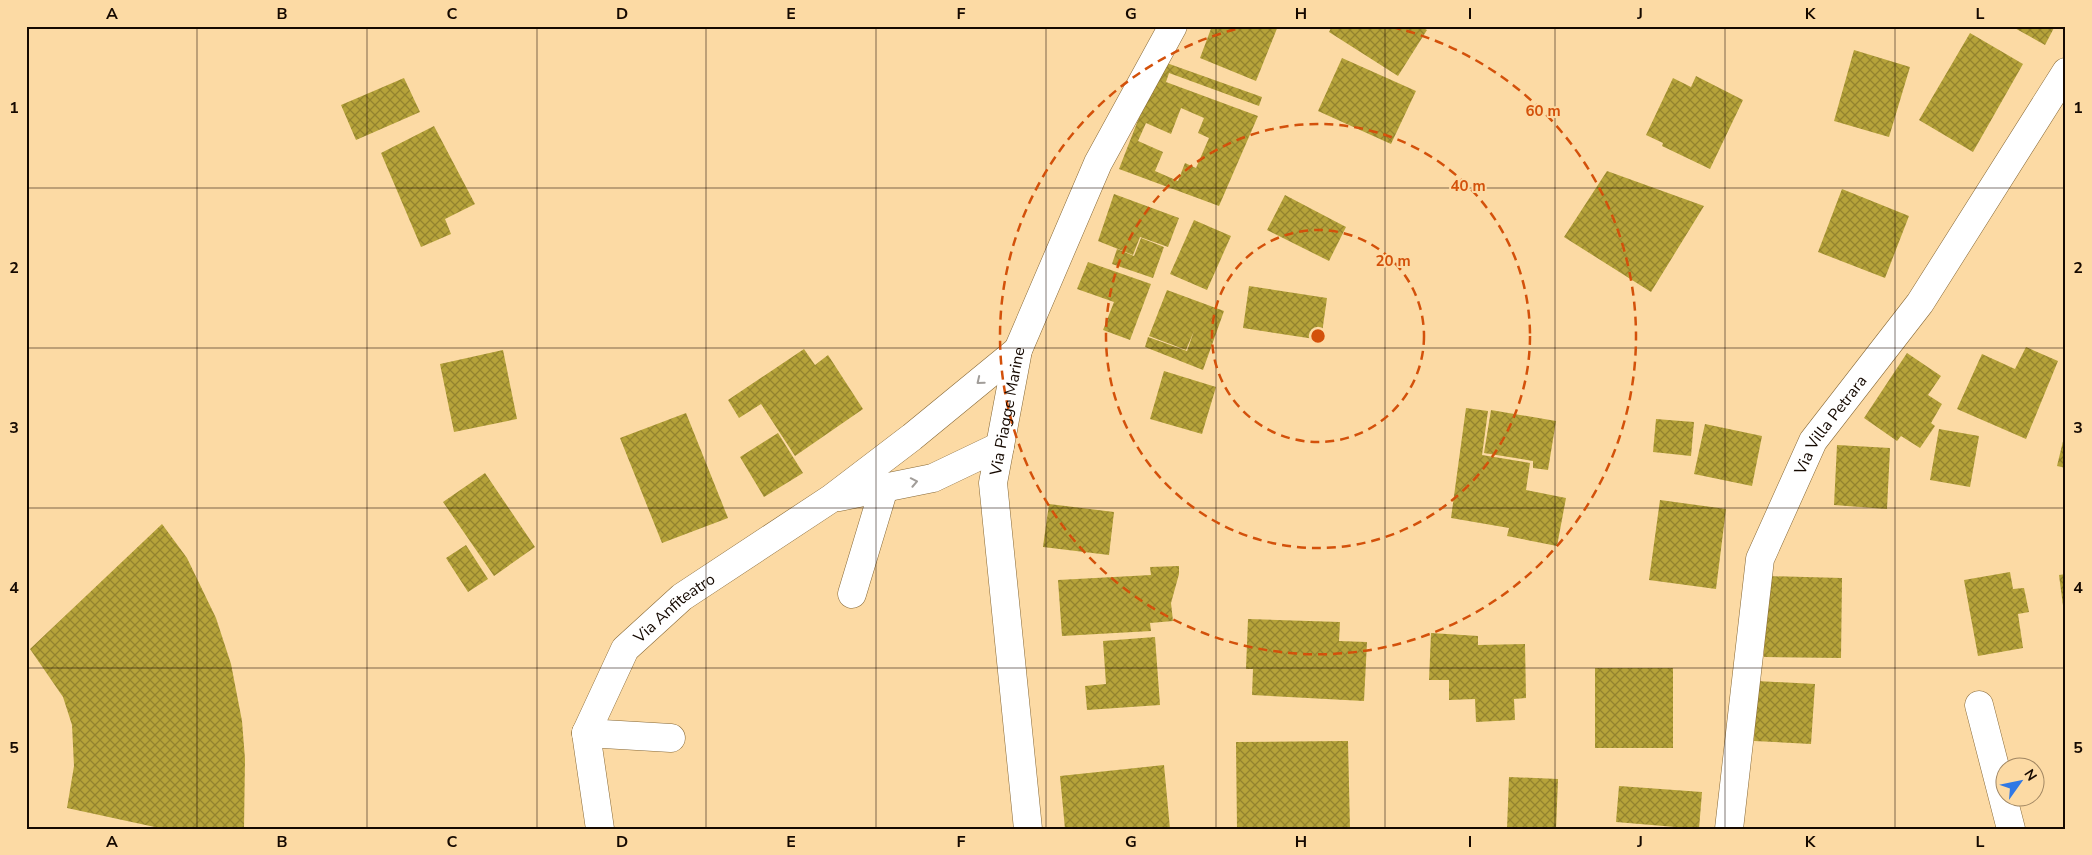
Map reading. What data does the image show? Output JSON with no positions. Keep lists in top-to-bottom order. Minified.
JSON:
{"streets":{"street":["Via Piagge Marine","Via Villa Petrara","Via Anfiteatro"]},"crossings":[["Via Piagge Marine","Via Anfiteatro"]],"north":"top right","grid":{"columns":["A","B","C","D","E","F","G","H","I","J","K","L"],"rows":["1","2","3","4","5"]},"rings":["60 m","40 m","20 m"]}
